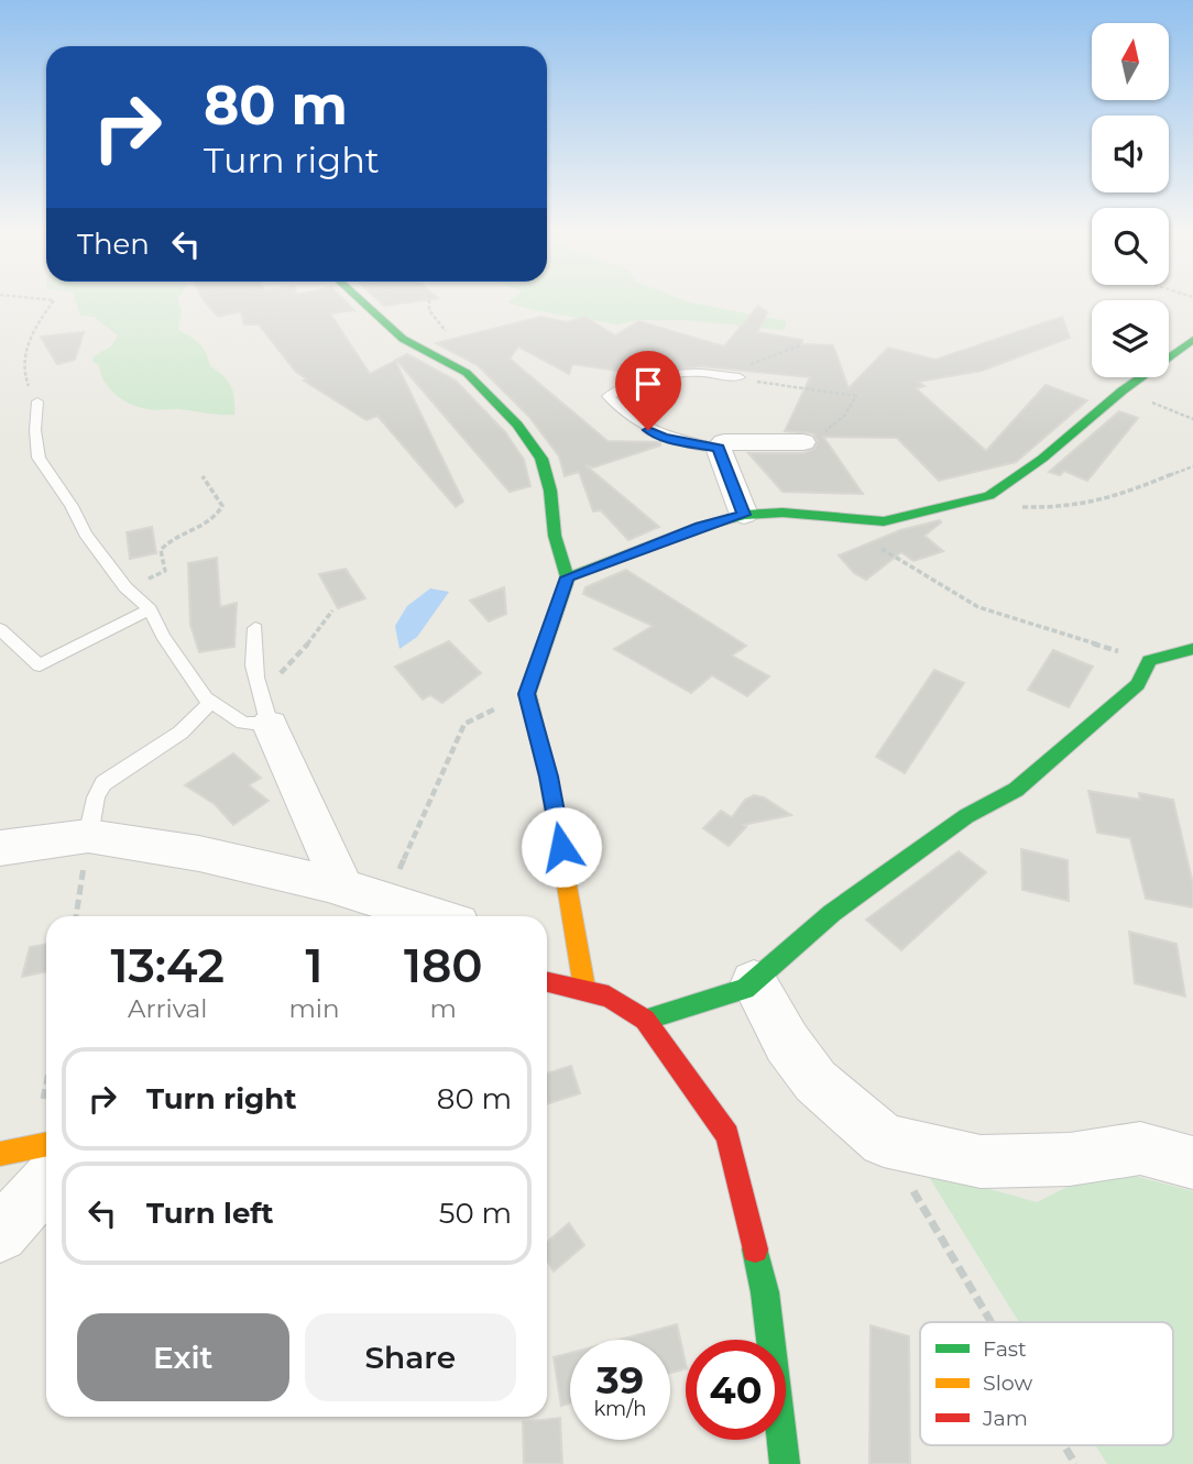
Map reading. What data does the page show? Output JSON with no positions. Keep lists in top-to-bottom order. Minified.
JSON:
{"legend":["Fast","Slow","Jam"],"north":"top","page":{"turn":["80 m","Turn right"],"then":"Then","eta":["13:42","Arrival","1","min","180","m"],"list":[{"name":"Turn right","value":"80 m"},{"name":"Turn left","value":"50 m"}],"buttons":["Exit","Share"],"speed":"39 km/h","limit":"40"}}
